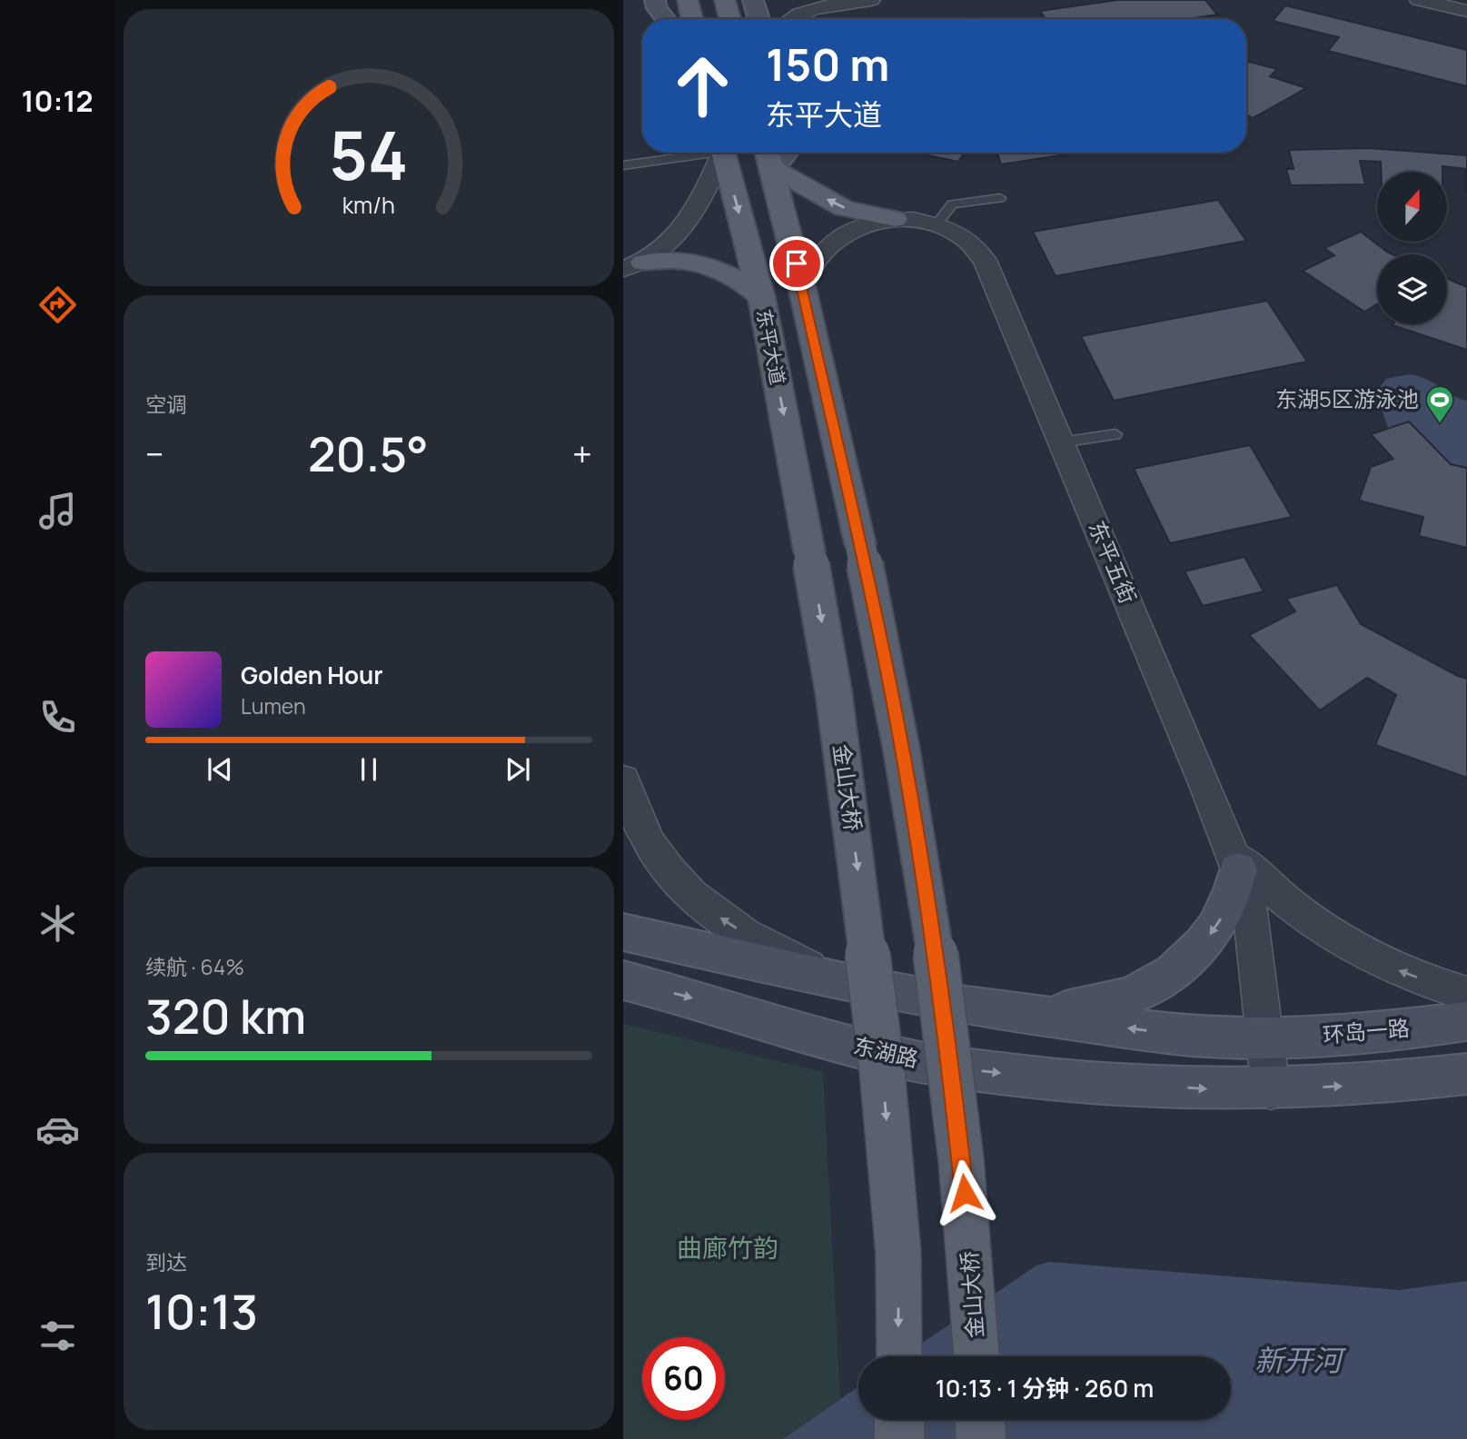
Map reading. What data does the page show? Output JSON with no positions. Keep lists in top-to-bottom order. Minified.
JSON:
{"streets":{"main road":["东平大道","金山大桥","环岛一路","东湖路"],"street":["东平五街"]},"crossings":[["东平大道","东平五街"],["东平大道","金山大桥"],["东平五街","环岛一路"],["东平五街","东湖路"]],"water":["新开河"],"parks":["曲廊竹韵"],"places":{"sports":["东湖5区游泳池"]},"north":"top","page":{"tabs":"10:12","turn":["150 m","东平大道"],"tile":["空调",["续航 · 64%","320 km"],["到达","10:13"]],"heat":["−","20.5°","+"],"song":["Golden Hour","Lumen"],"limit":"60","trip":"10:13 · 1 分钟 · 260 m","gauge":["54","km/h"]}}
